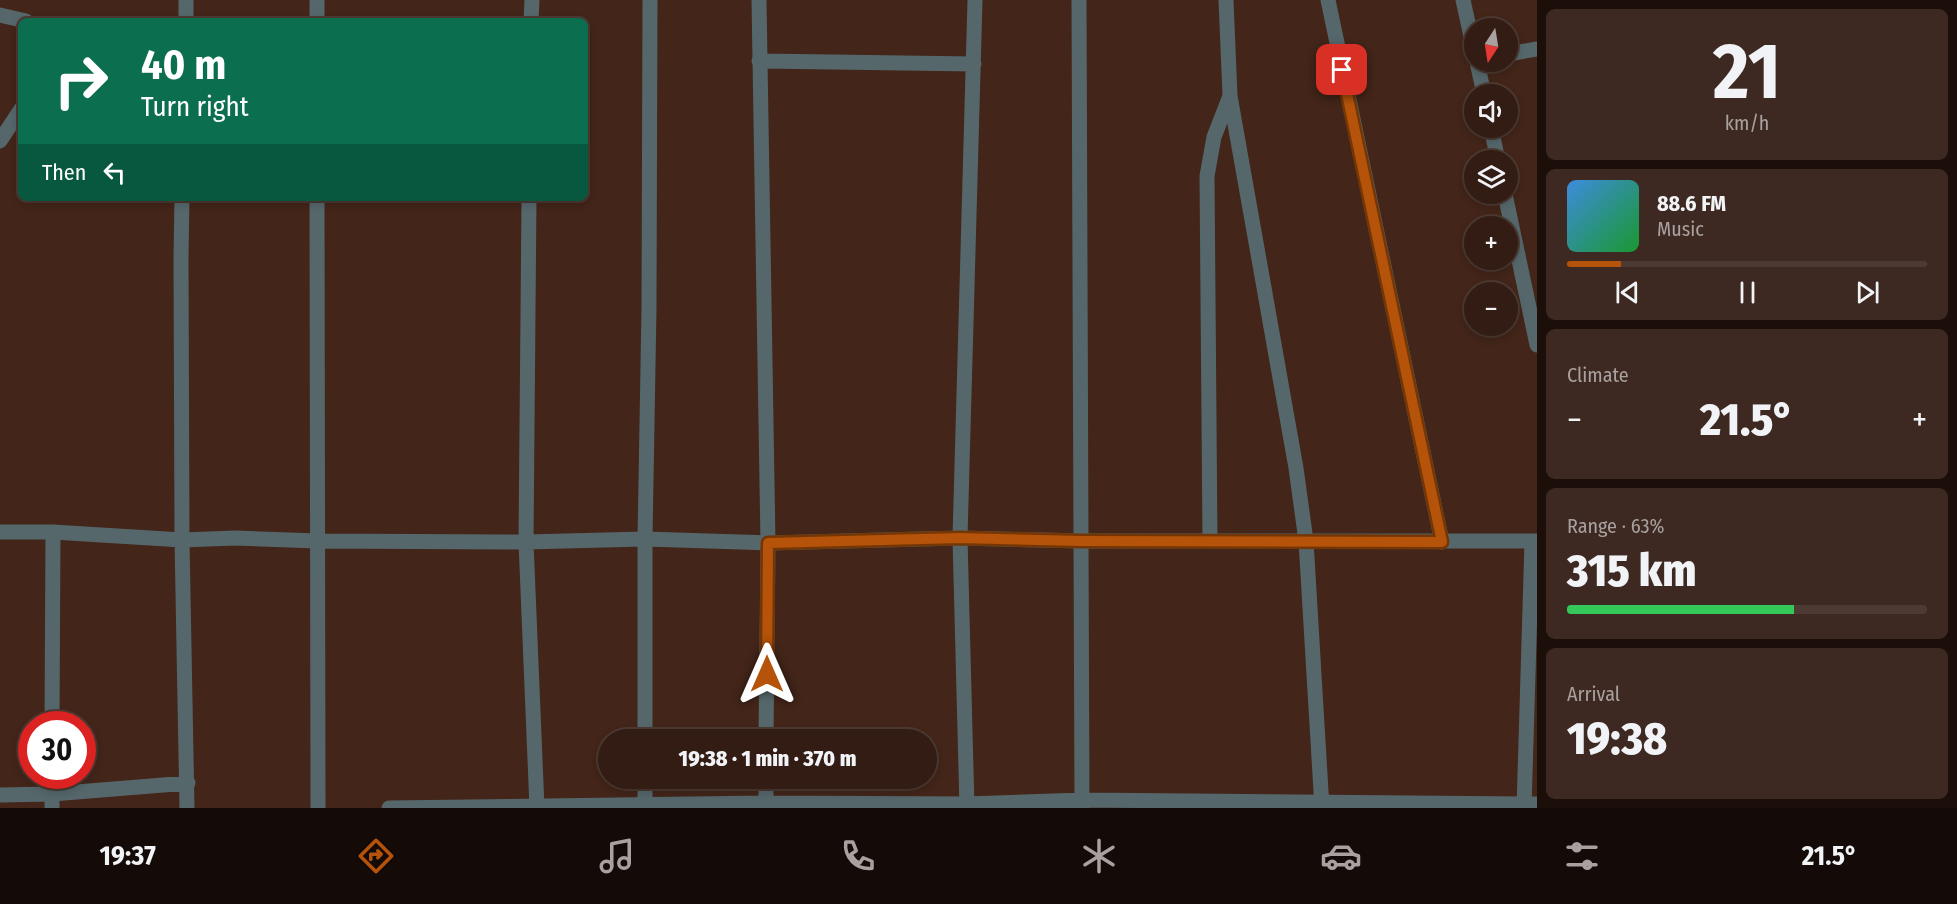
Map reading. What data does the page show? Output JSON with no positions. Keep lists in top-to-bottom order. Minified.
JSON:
{"north":"bottom","page":{"tile":[["21","km/h"],"Climate",["Range · 63%","315 km"],["Arrival","19:38"]],"map_buttons":["+","−"],"turn":["40 m","Turn right"],"then":"Then","song":["88.6 FM","Music"],"heat":["−","21.5°","+"],"limit":"30","trip":"19:38 · 1 min · 370 m","tabs":["19:37","21.5°"]}}
